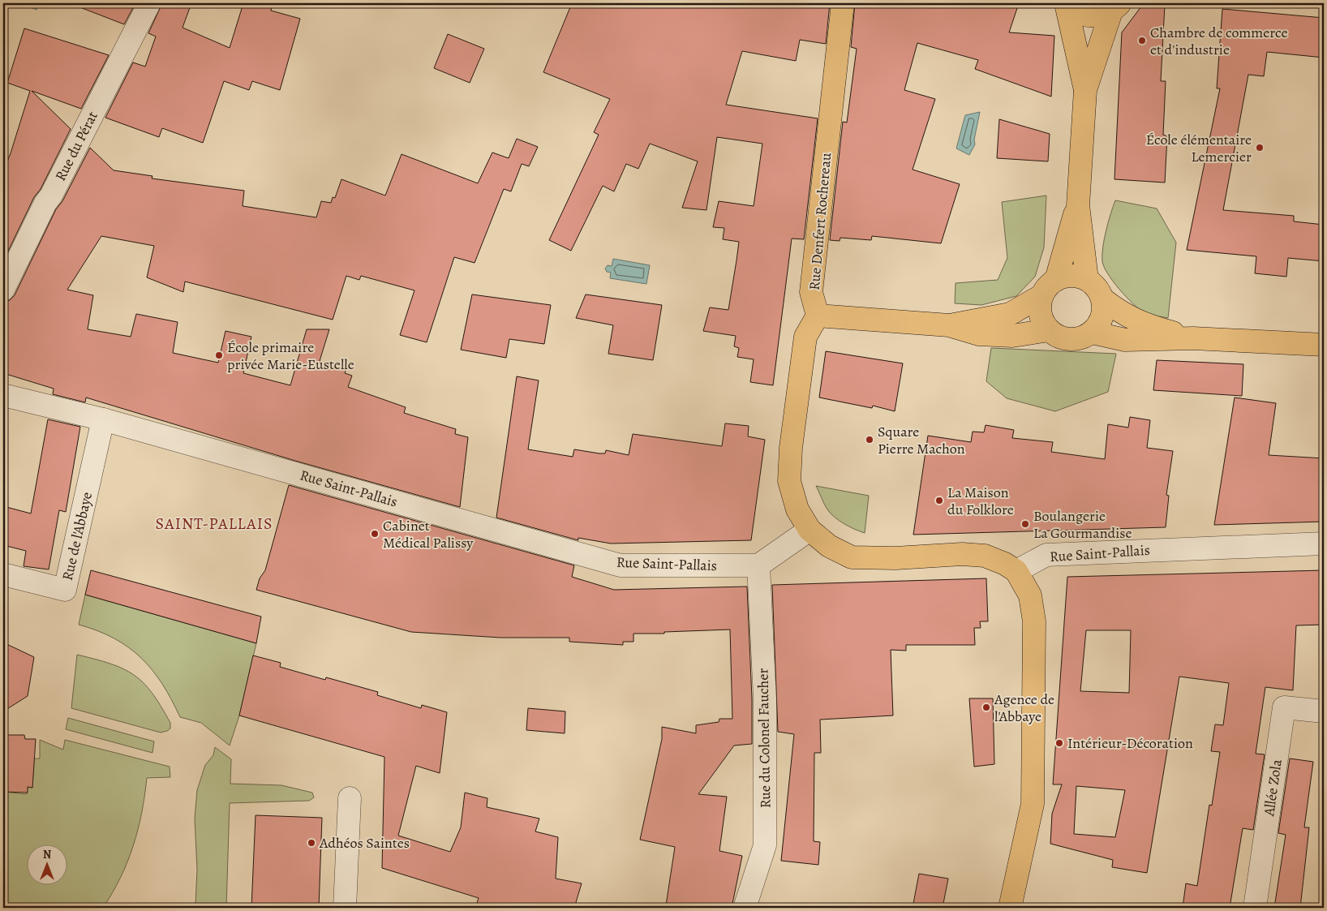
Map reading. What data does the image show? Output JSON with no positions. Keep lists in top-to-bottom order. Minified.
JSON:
{"streets":{"main road":["Rue Denfert Rochereau"],"street":["Rue du Pérat","Rue Saint-Pallais","Rue de l'Abbaye","Rue du Colonel Faucher","Allée Zola"]},"crossings":[["Rue Saint-Pallais","Rue de l'Abbaye"],["Rue Saint-Pallais","Rue du Colonel Faucher"]],"districts":["SAINT-PALLAIS"],"places":["Chambre de commerce et d'industrie","École élémentaire Lemercier","École primaire privée Marie-Eustelle","Square Pierre Machon","La Maison du Folklore","Boulangerie La Gourmandise","Cabinet Médical Palissy","Agence de l'Abbaye","Intérieur-Décoration","Adhéos Saintes"],"north":"top"}
